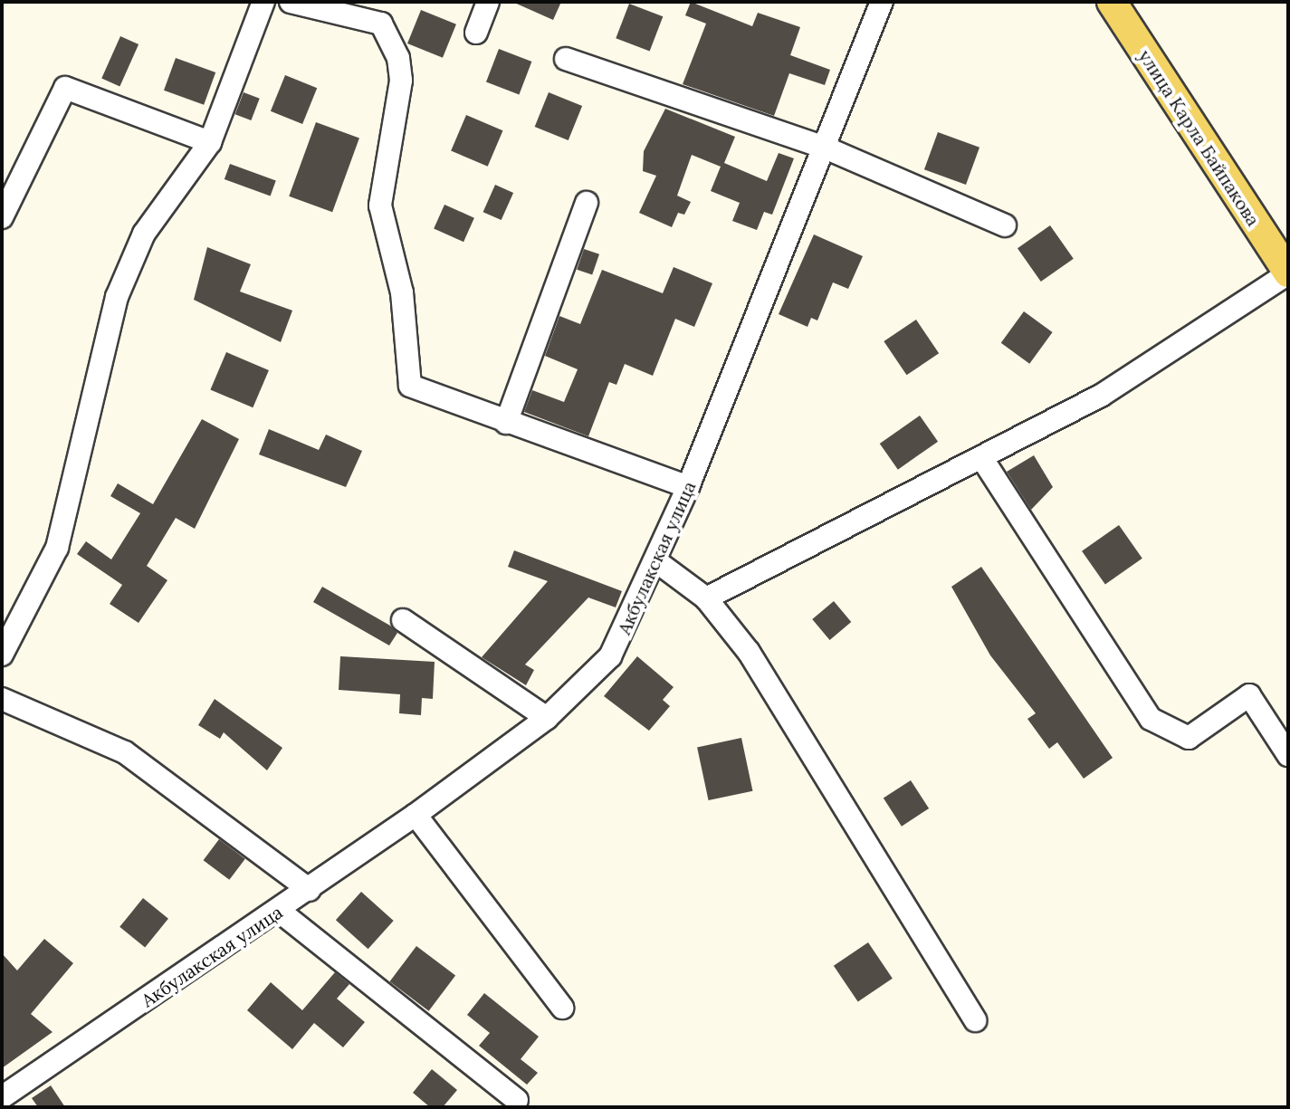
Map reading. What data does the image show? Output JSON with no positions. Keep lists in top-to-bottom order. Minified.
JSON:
{"streets":{"main road":["улица Карла Байпакова"],"street":["Акбулакская улица"]}}
